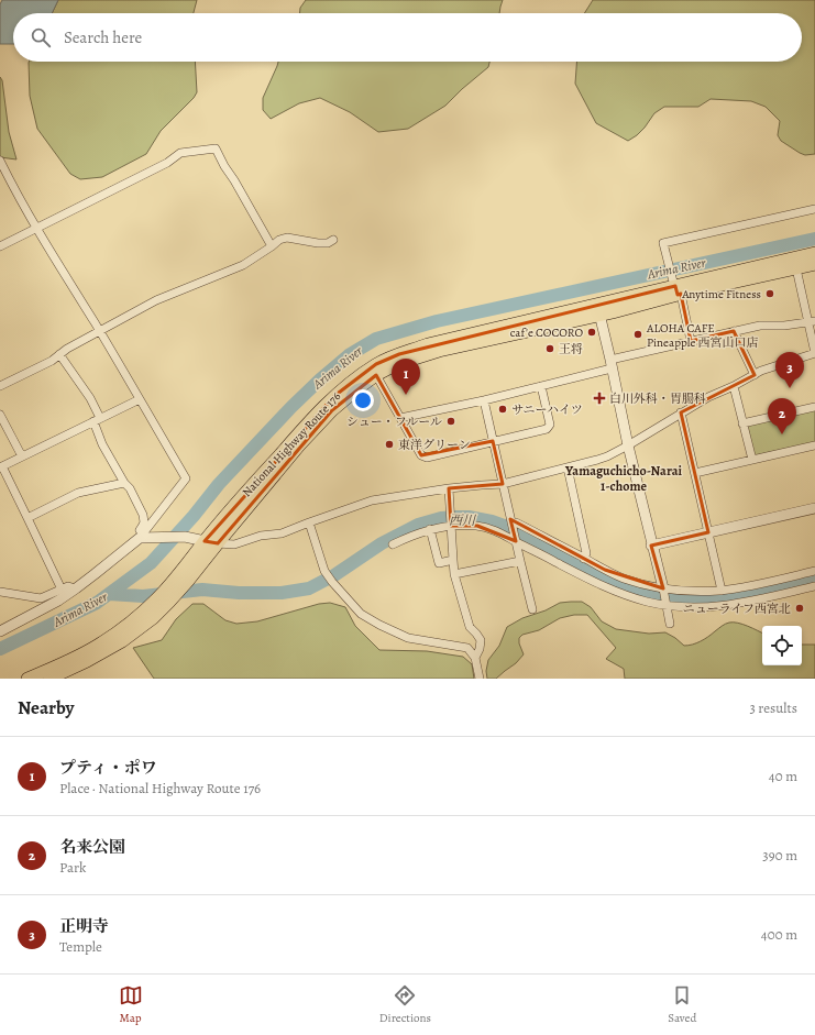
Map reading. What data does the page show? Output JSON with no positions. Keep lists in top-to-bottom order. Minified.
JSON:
{"streets":{"highway":["National Highway Route 176"]},"districts":["Yamaguchicho-Narai 1-chome"],"water":["Arima River","西川"],"places":{"other":["Anytime Fitness","caf'e COCORO","ALOHA CAFE Pineapple 西宮山口店","王将","サニーハイツ","シュー・フルール","東洋グリーン","ニューライフ西宮北"],"health":["白川外科・胃腸科"]},"page":{"search":"Search here","pins":["3","1","2"],"heading":["Nearby","3 results"],"list":[{"mark":"1","name":"プティ・ポワ","note":"Place · National Highway Route 176","value":"40 m"},{"mark":"2","name":"名来公園","note":"Park","value":"390 m"},{"mark":"3","name":"正明寺","note":"Temple","value":"400 m"}],"nav":["Map","Directions","Saved"]}}
